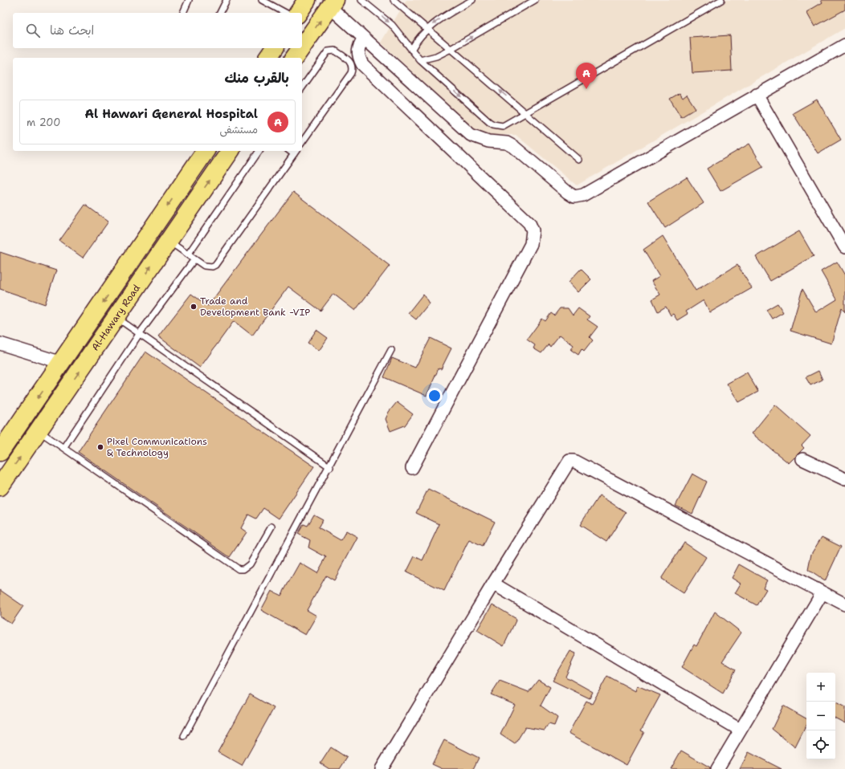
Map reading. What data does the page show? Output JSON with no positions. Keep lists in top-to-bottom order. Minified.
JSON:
{"streets":{"highway":["Al-Hawary Road"]},"places":["Trade and Development Bank -VIP","Pixel Communications & Technology"],"page":{"search":"ابحث هنا","heading":"بالقرب منك","pins":"A","list":[{"mark":"A","name":"Al Hawari General Hospital","note":"مستشفى","value":"200 m"}],"map_buttons":["+","−"]}}
